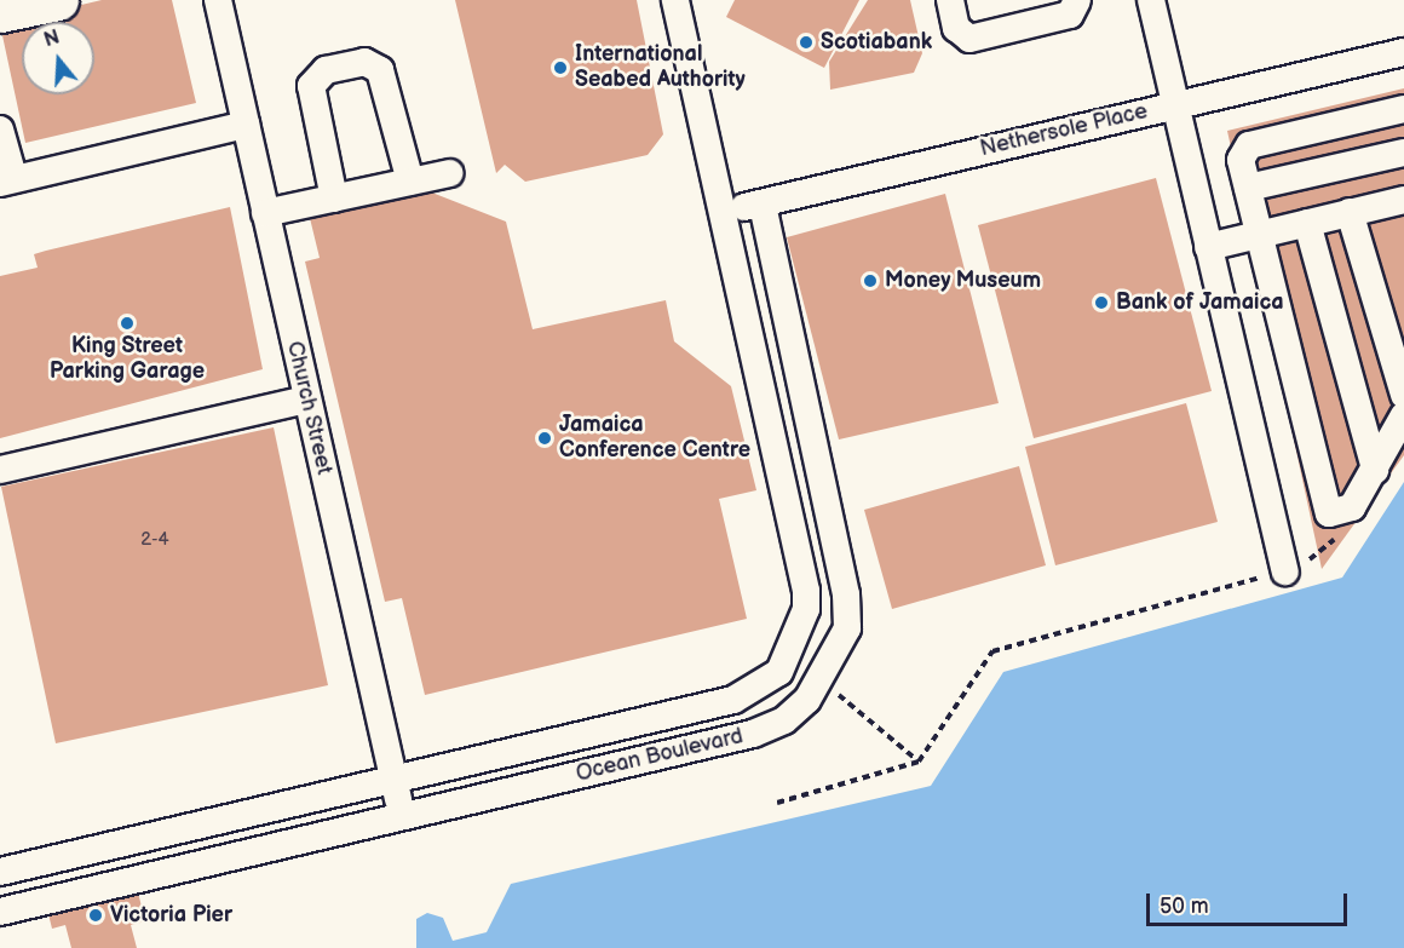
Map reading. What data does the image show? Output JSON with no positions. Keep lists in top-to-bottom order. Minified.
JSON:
{"streets":{"street":["Nethersole Place","Church Street","Ocean Boulevard"]},"crossings":[["Nethersole Place","Ocean Boulevard"],["Church Street","Ocean Boulevard"]],"places":["Scotiabank","International Seabed Authority","Money Museum","Bank of Jamaica","King Street Parking Garage","Jamaica Conference Centre","Victoria Pier"],"house_numbers":["2-4"],"scale_bar":"50 m","north":"top"}
